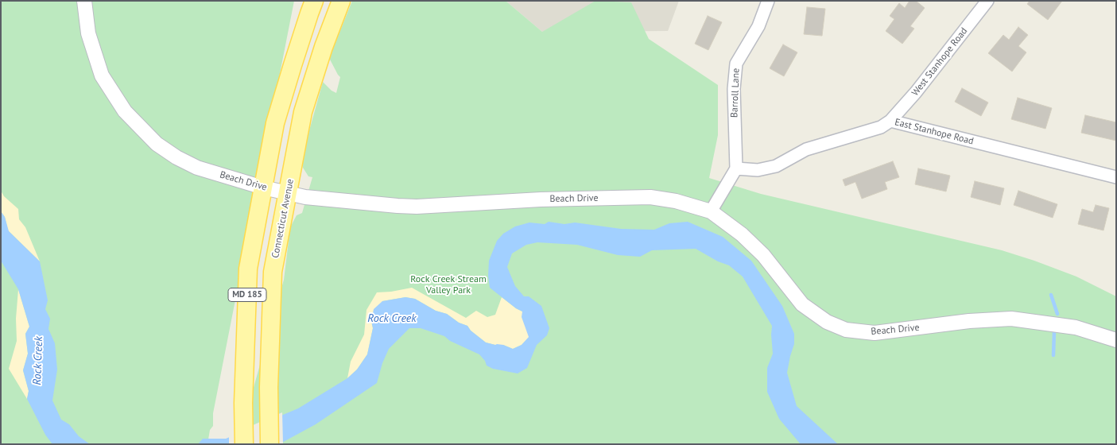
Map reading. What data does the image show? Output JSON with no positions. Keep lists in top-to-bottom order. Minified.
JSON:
{"streets":{"main road":["Connecticut Avenue","MD 185"],"street":["West Stanhope Road","Barroll Lane","East Stanhope Road","Beach Drive"]},"crossings":[["West Stanhope Road","East Stanhope Road"],["Barroll Lane","East Stanhope Road"],["Beach Drive","Connecticut Avenue"],["Beach Drive","MD 185"]],"water":["Rock Creek"],"parks":["Rock Creek Stream Valley Park"]}
